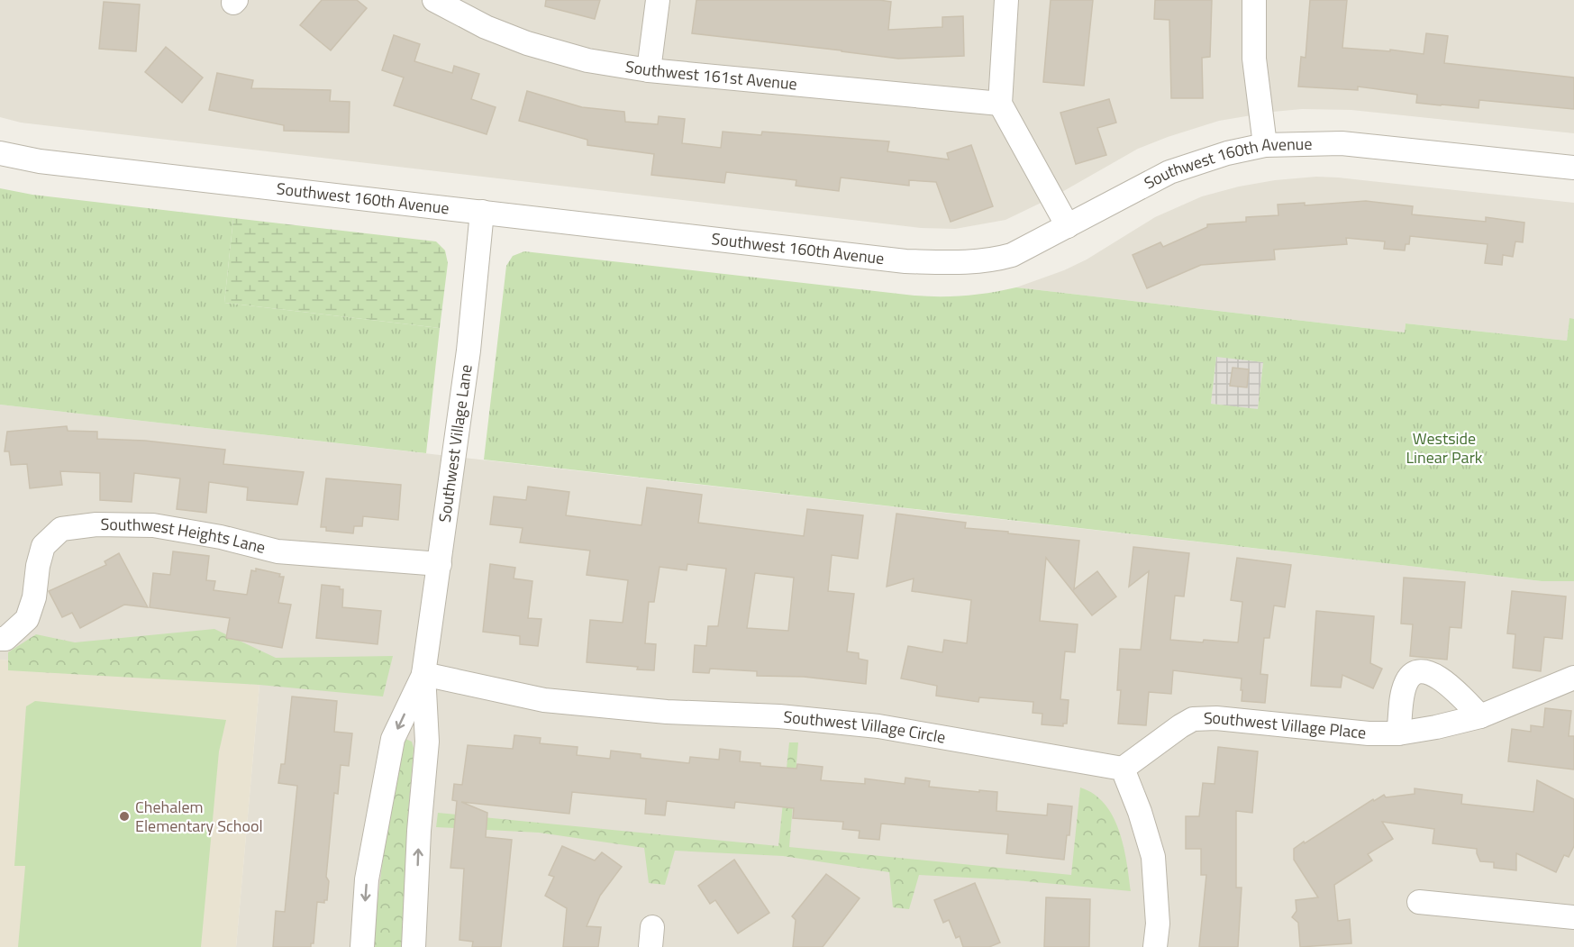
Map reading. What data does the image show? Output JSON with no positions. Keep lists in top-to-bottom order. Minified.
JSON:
{"streets":{"street":["Southwest 161st Avenue","Southwest 160th Avenue","Southwest Village Lane","Southwest Heights Lane","Southwest Village Place","Southwest Village Circle"]},"crossings":[["Southwest 160th Avenue","Southwest Village Lane"],["Southwest Village Lane","Southwest Heights Lane"],["Southwest Village Lane","Southwest Village Circle"],["Southwest Village Place","Southwest Village Circle"]],"parks":["Westside Linear Park"],"places":["Chehalem Elementary School"]}
